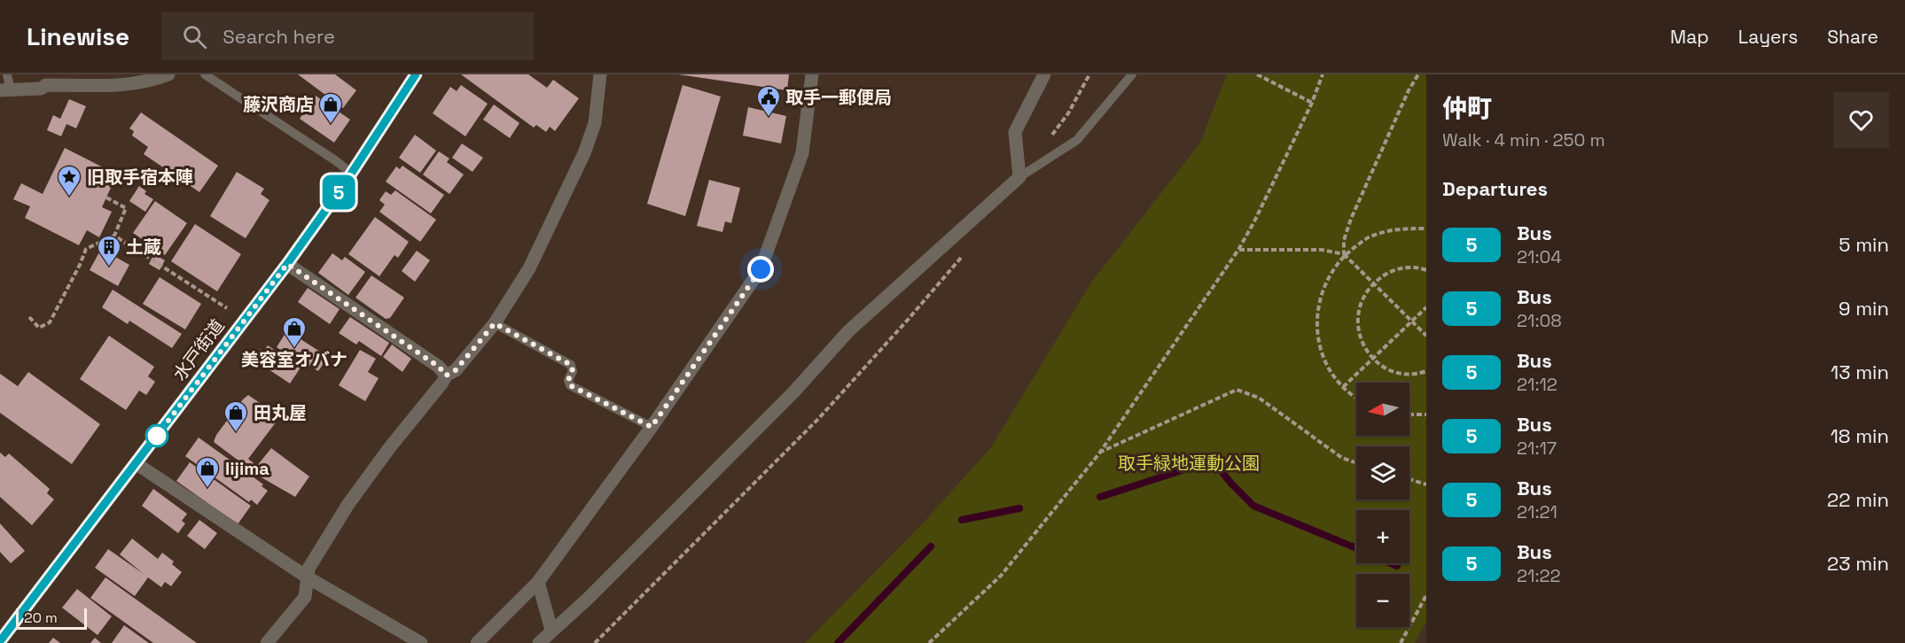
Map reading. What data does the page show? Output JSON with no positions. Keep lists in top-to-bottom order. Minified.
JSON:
{"streets":{"main road":["水戸街道"]},"parks":["取手緑地運動公園"],"places":{"public building":["取手一郵便局"],"shop":["藤沢商店","美容室オバナ","田丸屋","Iijima"],"place":["旧取手宿本陣"],"building":["土蔵"]},"lines":["bus line 5"],"scale_bar":"20 m","north":"left","page":{"header":"Linewise","search":"Search here","nav":["Map","Layers","Share"],"on_map":"5","heading":[["仲町","Walk · 4 min · 250 m"],"Departures"],"list":[{"mark":"5","name":"Bus","note":"21:04","value":"5 min"},{"mark":"5","name":"Bus","note":"21:08","value":"9 min"},{"mark":"5","name":"Bus","note":"21:12","value":"13 min"},{"mark":"5","name":"Bus","note":"21:17","value":"18 min"},{"mark":"5","name":"Bus","note":"21:21","value":"22 min"},{"mark":"5","name":"Bus","note":"21:22","value":"23 min"}],"map_buttons":["+","−"],"scale":"20 m"}}
